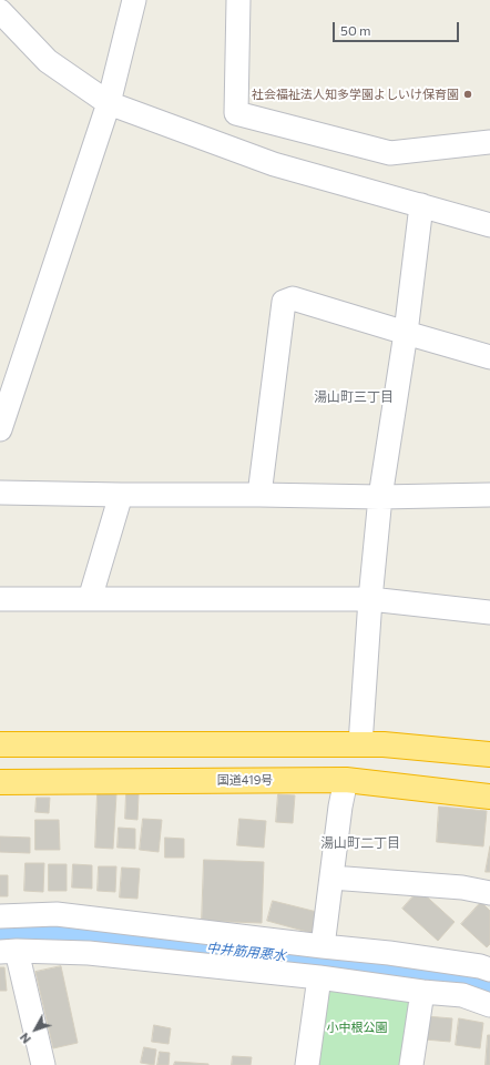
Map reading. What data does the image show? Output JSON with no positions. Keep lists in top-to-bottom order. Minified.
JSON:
{"streets":{"highway":["国道419号"]},"districts":["湯山町三丁目","湯山町二丁目"],"water":["中井筋用悪水"],"parks":["小中根公園"],"places":["社会福祉法人知多学園よしいけ保育園"],"scale_bar":"50 m","north":"bottom left"}
